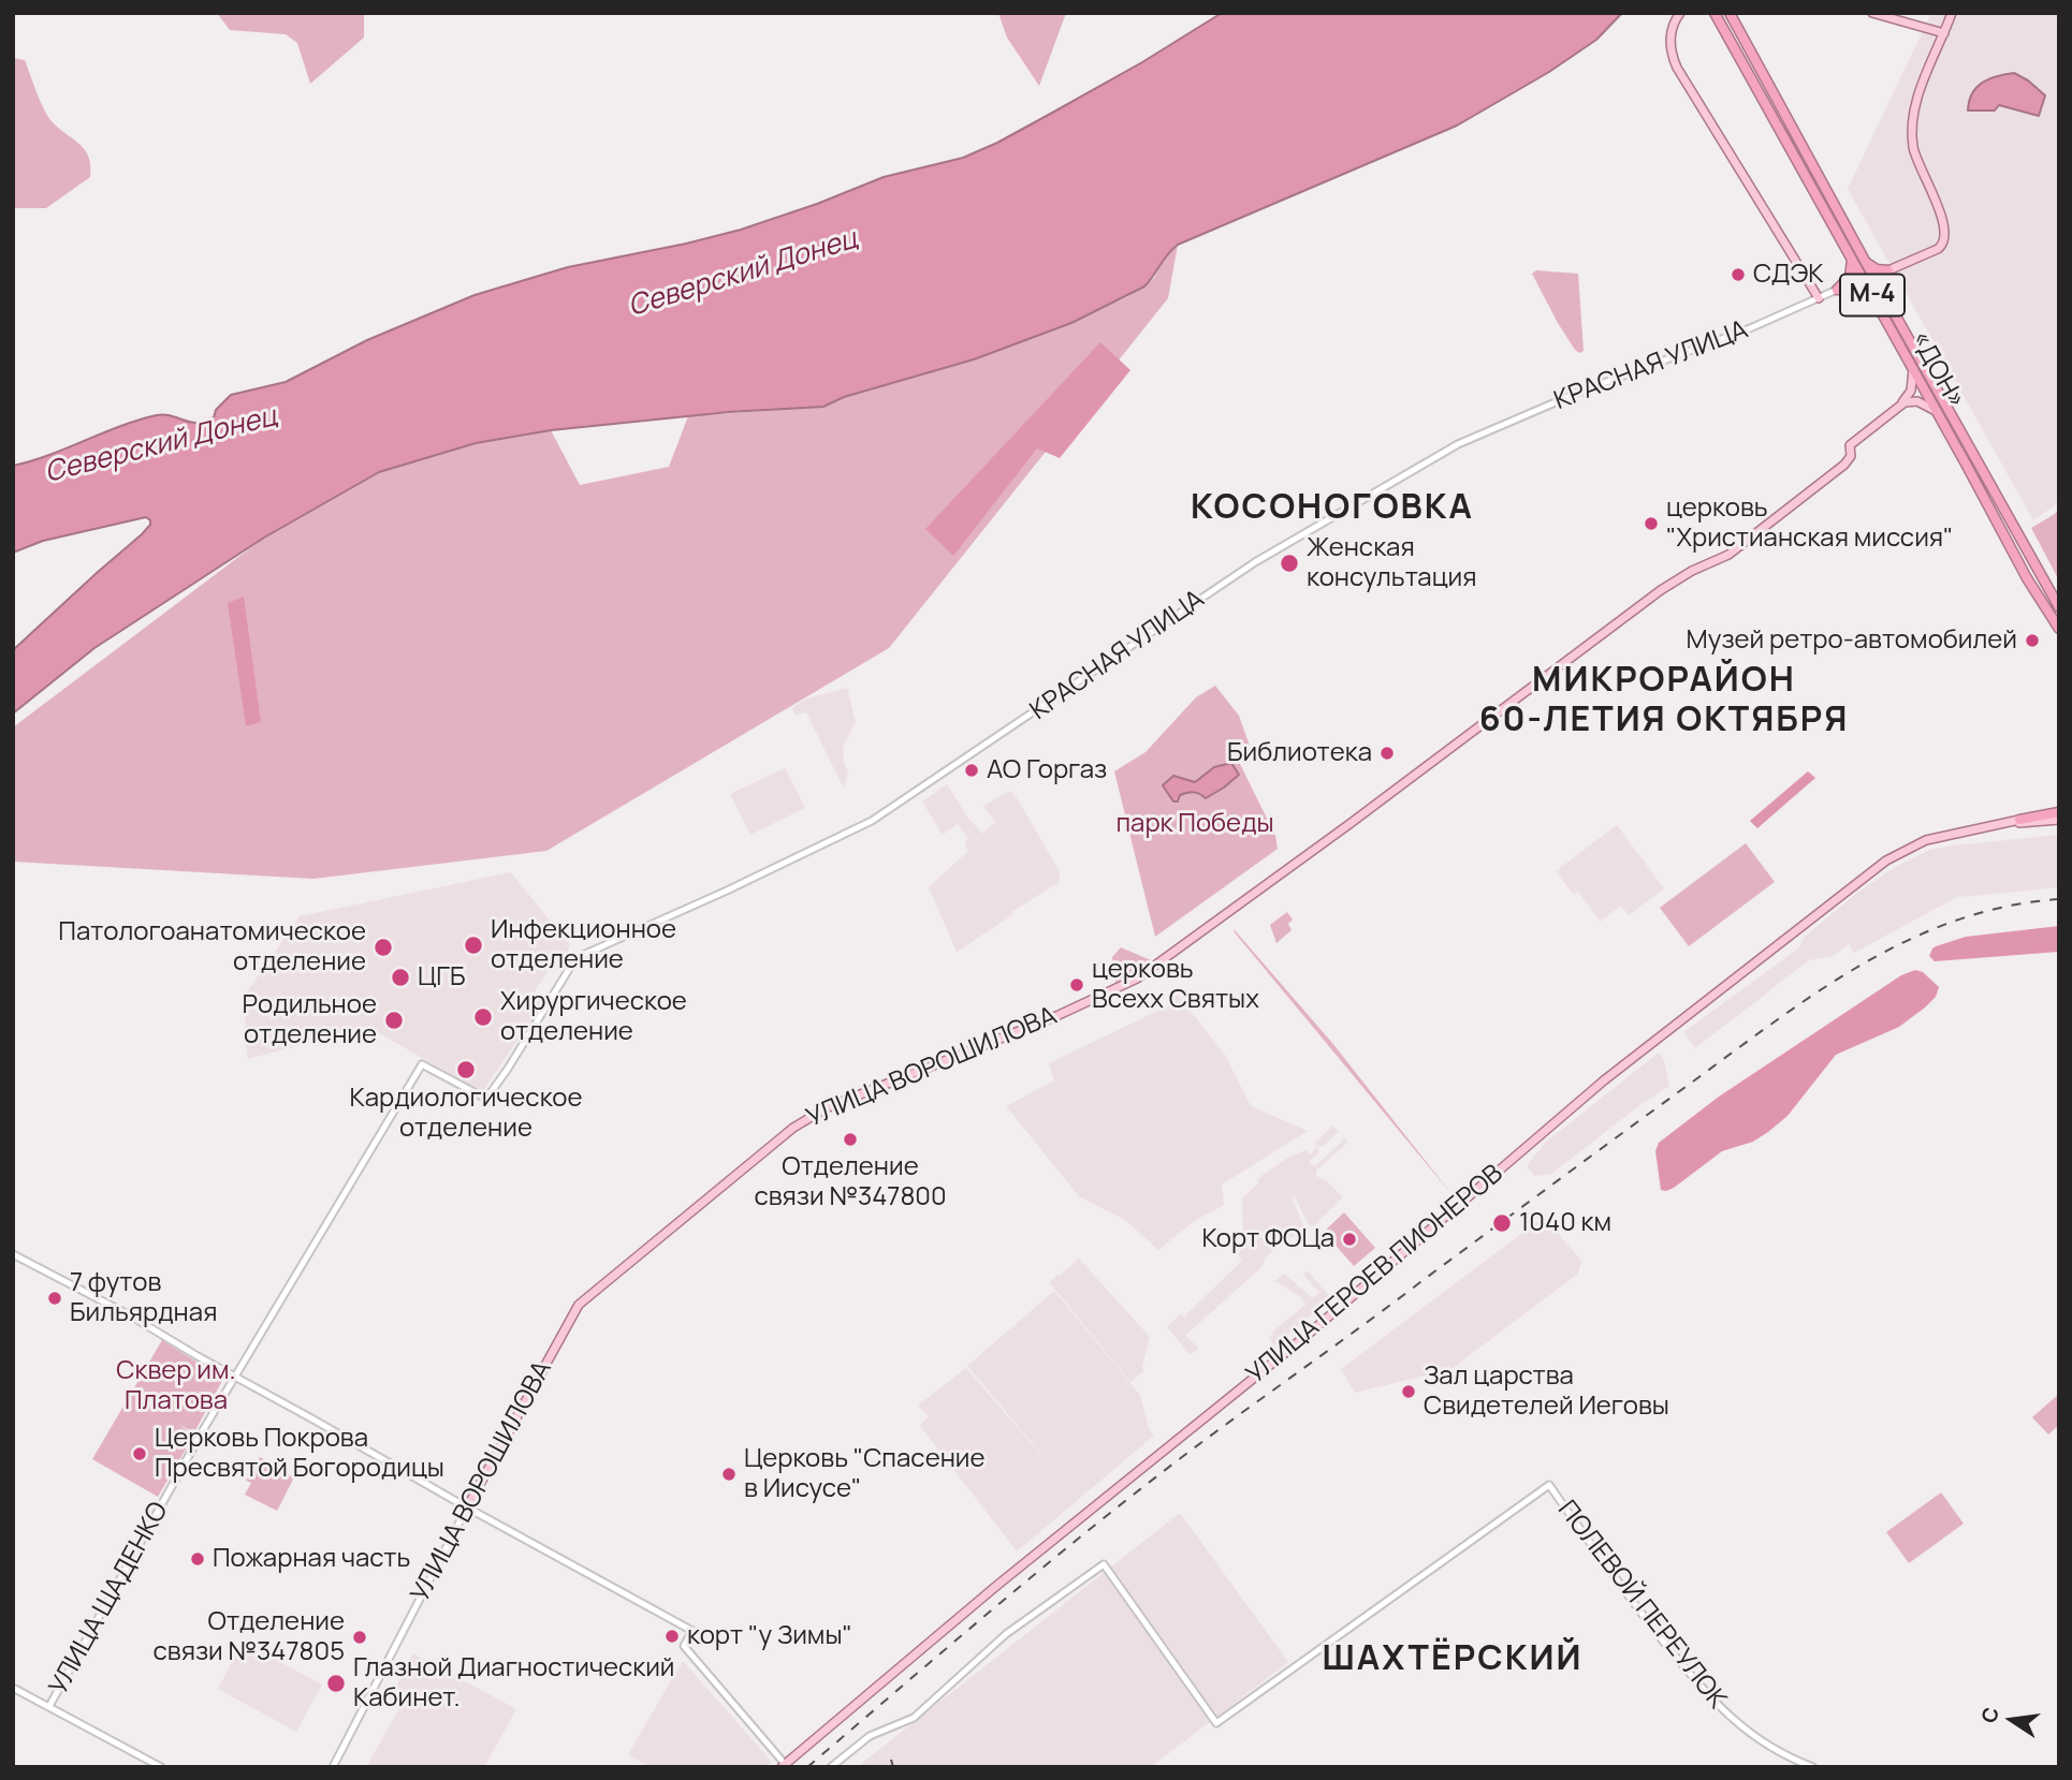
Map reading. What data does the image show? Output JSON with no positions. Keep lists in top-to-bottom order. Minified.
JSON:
{"streets":{"highway":["М-4","«ДОН»"],"main road":["УЛИЦА ВОРОШИЛОВА","УЛИЦА ГЕРОЕВ ПИОНЕРОВ"],"street":["КРАСНАЯ УЛИЦА","УЛИЦА ЩАДЕНКО","ПОЛЕВОЙ ПЕРЕУЛОК"]},"crossings":[["КРАСНАЯ УЛИЦА","УЛИЦА ЩАДЕНКО"]],"districts":["КОСОНОГОВКА","МИКРОРАЙОН 60-ЛЕТИЯ ОКТЯБРЯ","ШАХТЁРСКИЙ"],"water":["Северский Донец"],"parks":["парк Победы","Сквер им. Платова"],"places":["СДЭК","церковь \"Христианская миссия\"","Женская консультация","Музей ретро-автомобилей","Библиотека","АО Горгаз","Инфекционное отделение","Патологоанатомическое отделение","ЦГБ","церковь Всехх Святых","Хирургическое отделение","Родильное отделение","Кардиологическое отделение","Отделение связи №347800","1040 км","Корт ФОЦа","7 футов Бильярдная","Зал царства Свидетелей Иеговы","Церковь Покрова Пресвятой Богородицы","Церковь \"Спасение в Иисусе\"","Пожарная часть","корт \"у Зимы\"","Отделение связи №347805","Глазной Диагностический Кабинет."],"north":"left"}
